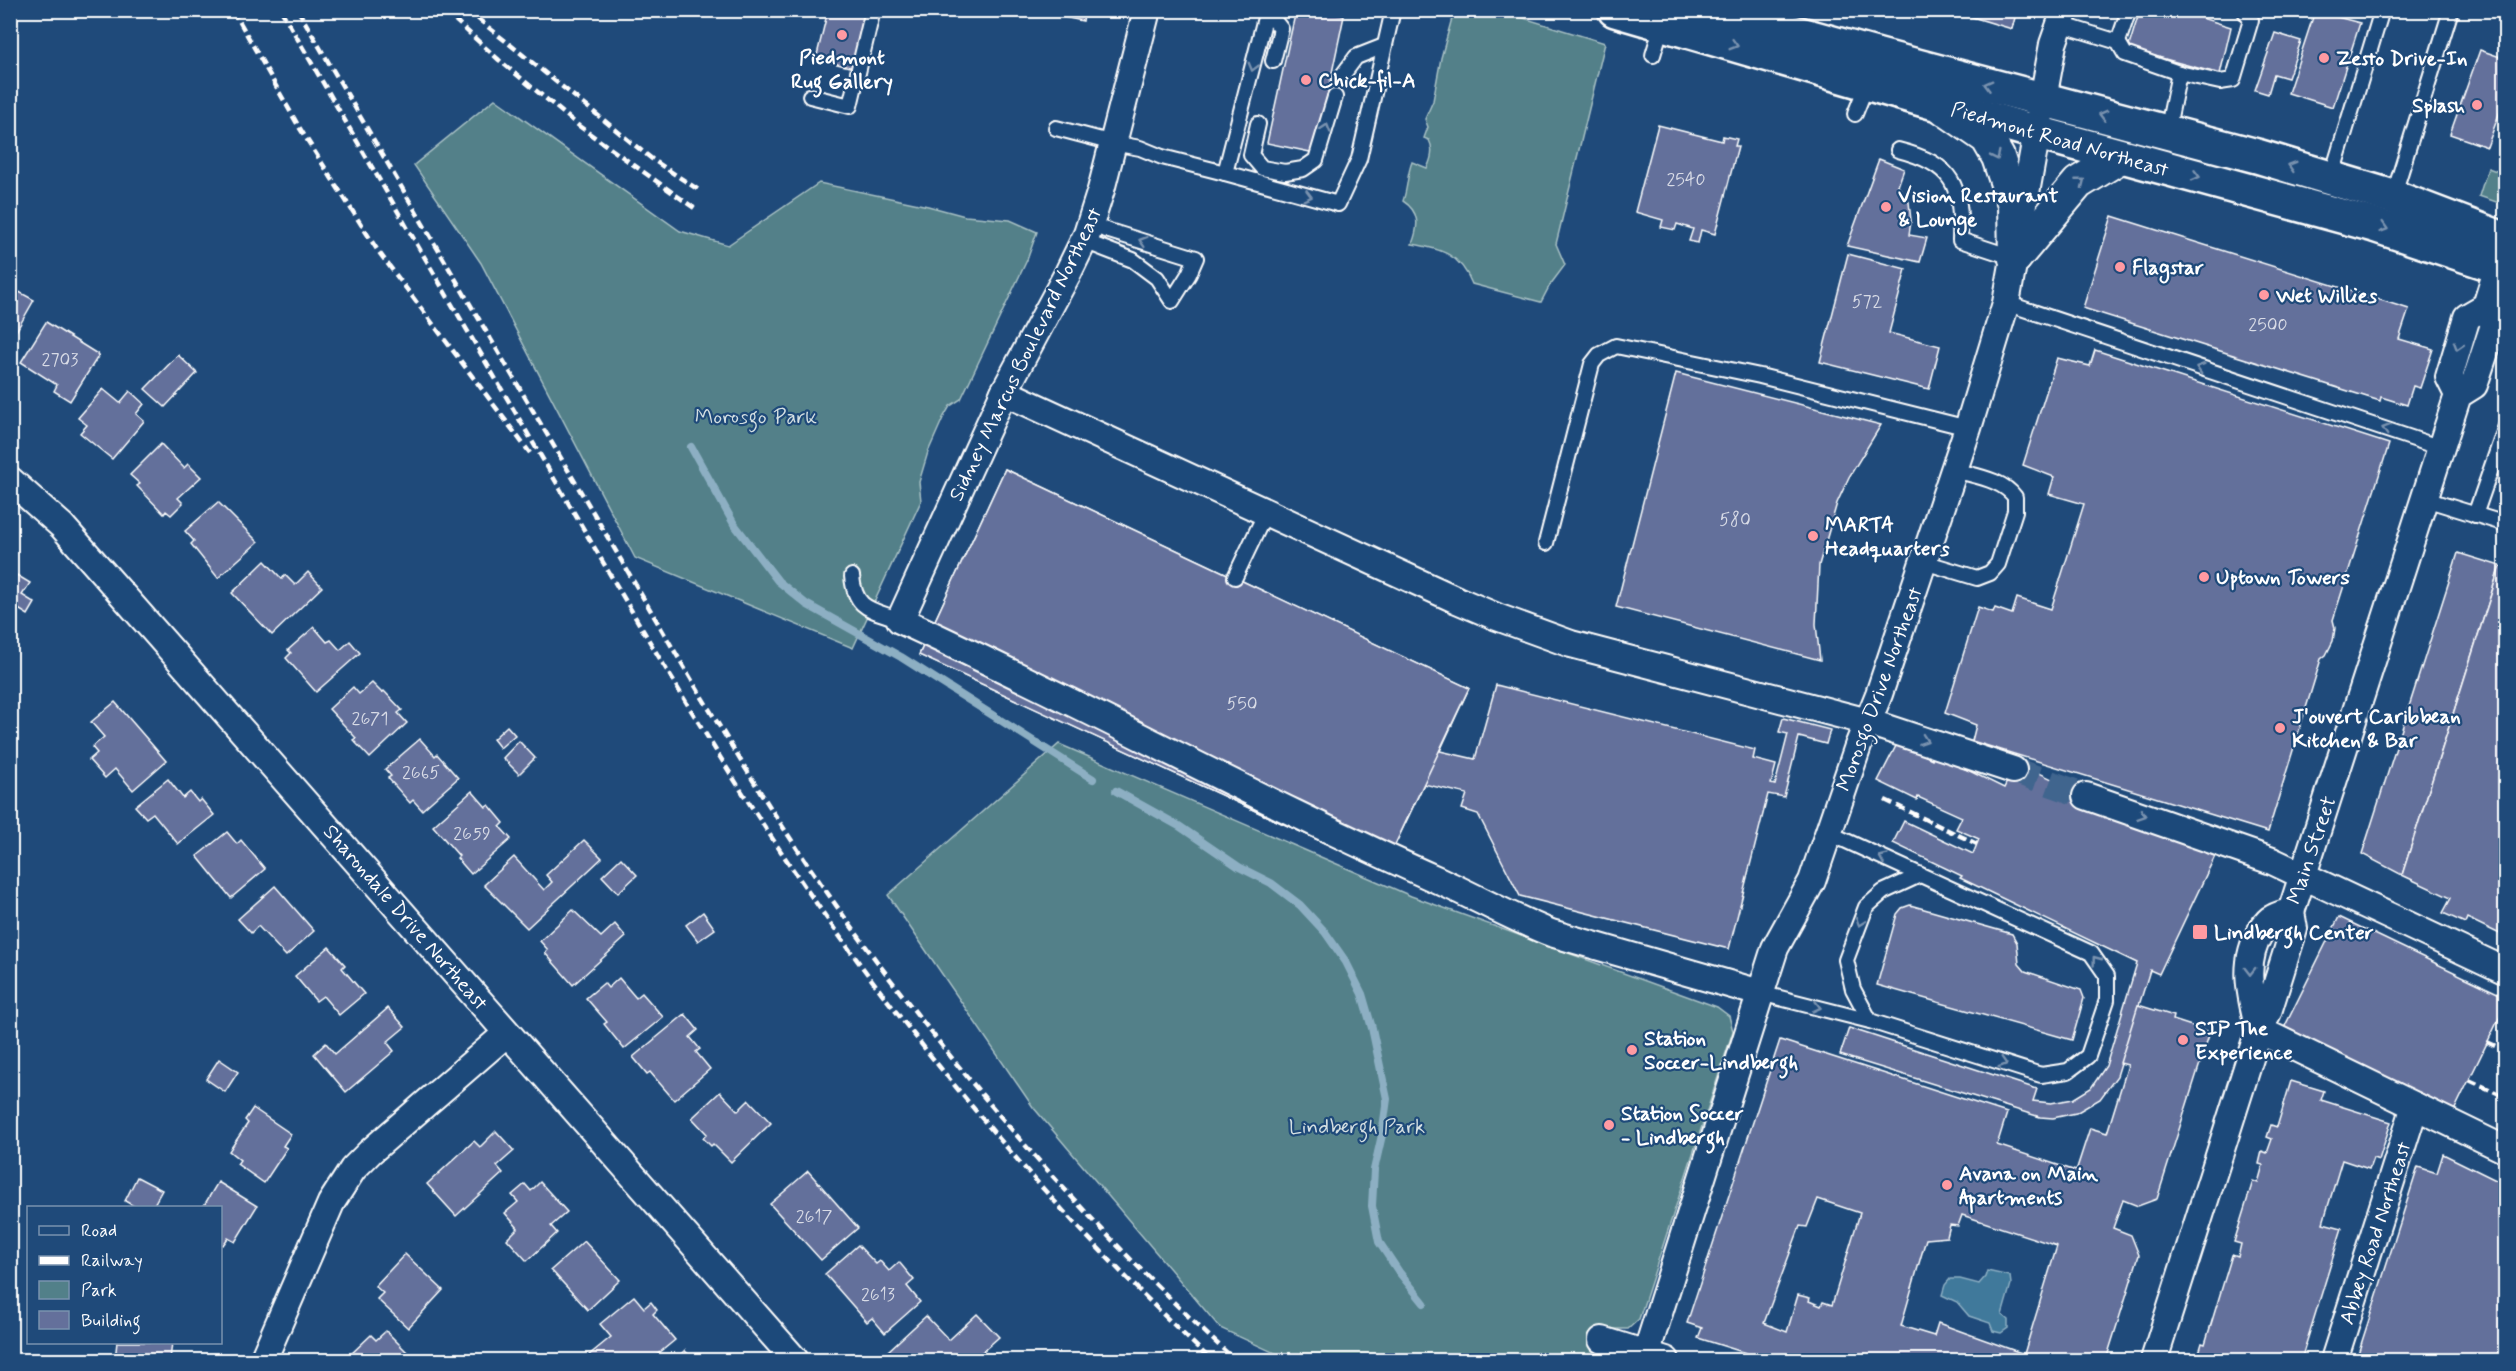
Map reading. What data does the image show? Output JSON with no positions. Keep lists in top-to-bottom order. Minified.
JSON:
{"streets":{"main road":["Piedmont Road Northeast"],"street":["Sidney Marcus Boulevard Northeast","Morosgo Drive Northeast","Main Street","Sharondale Drive Northeast","Abbey Road Northeast"]},"crossings":[["Piedmont Road Northeast","Morosgo Drive Northeast"],["Piedmont Road Northeast","Main Street"]],"parks":["Morosgo Park","Lindbergh Park"],"places":{"other":["Piedmont Rug Gallery","Zesto Drive-In","Chick-fil-A","Splash","Vision Restaurant & Lounge","Flagstar","Wet Willies","MARTA Headquarters","Uptown Towers","J'ouvert Caribbean Kitchen & Bar","SIP The Experience","Station Soccer-Lindbergh","Station Soccer - Lindbergh","Avana on Main Apartments"],"transit":["Lindbergh Center"]},"house_numbers":["2540","572","2500","2703","580","550","2671","2665","2659","2617","2613"],"legend":["Road","Railway","Park","Building"]}
